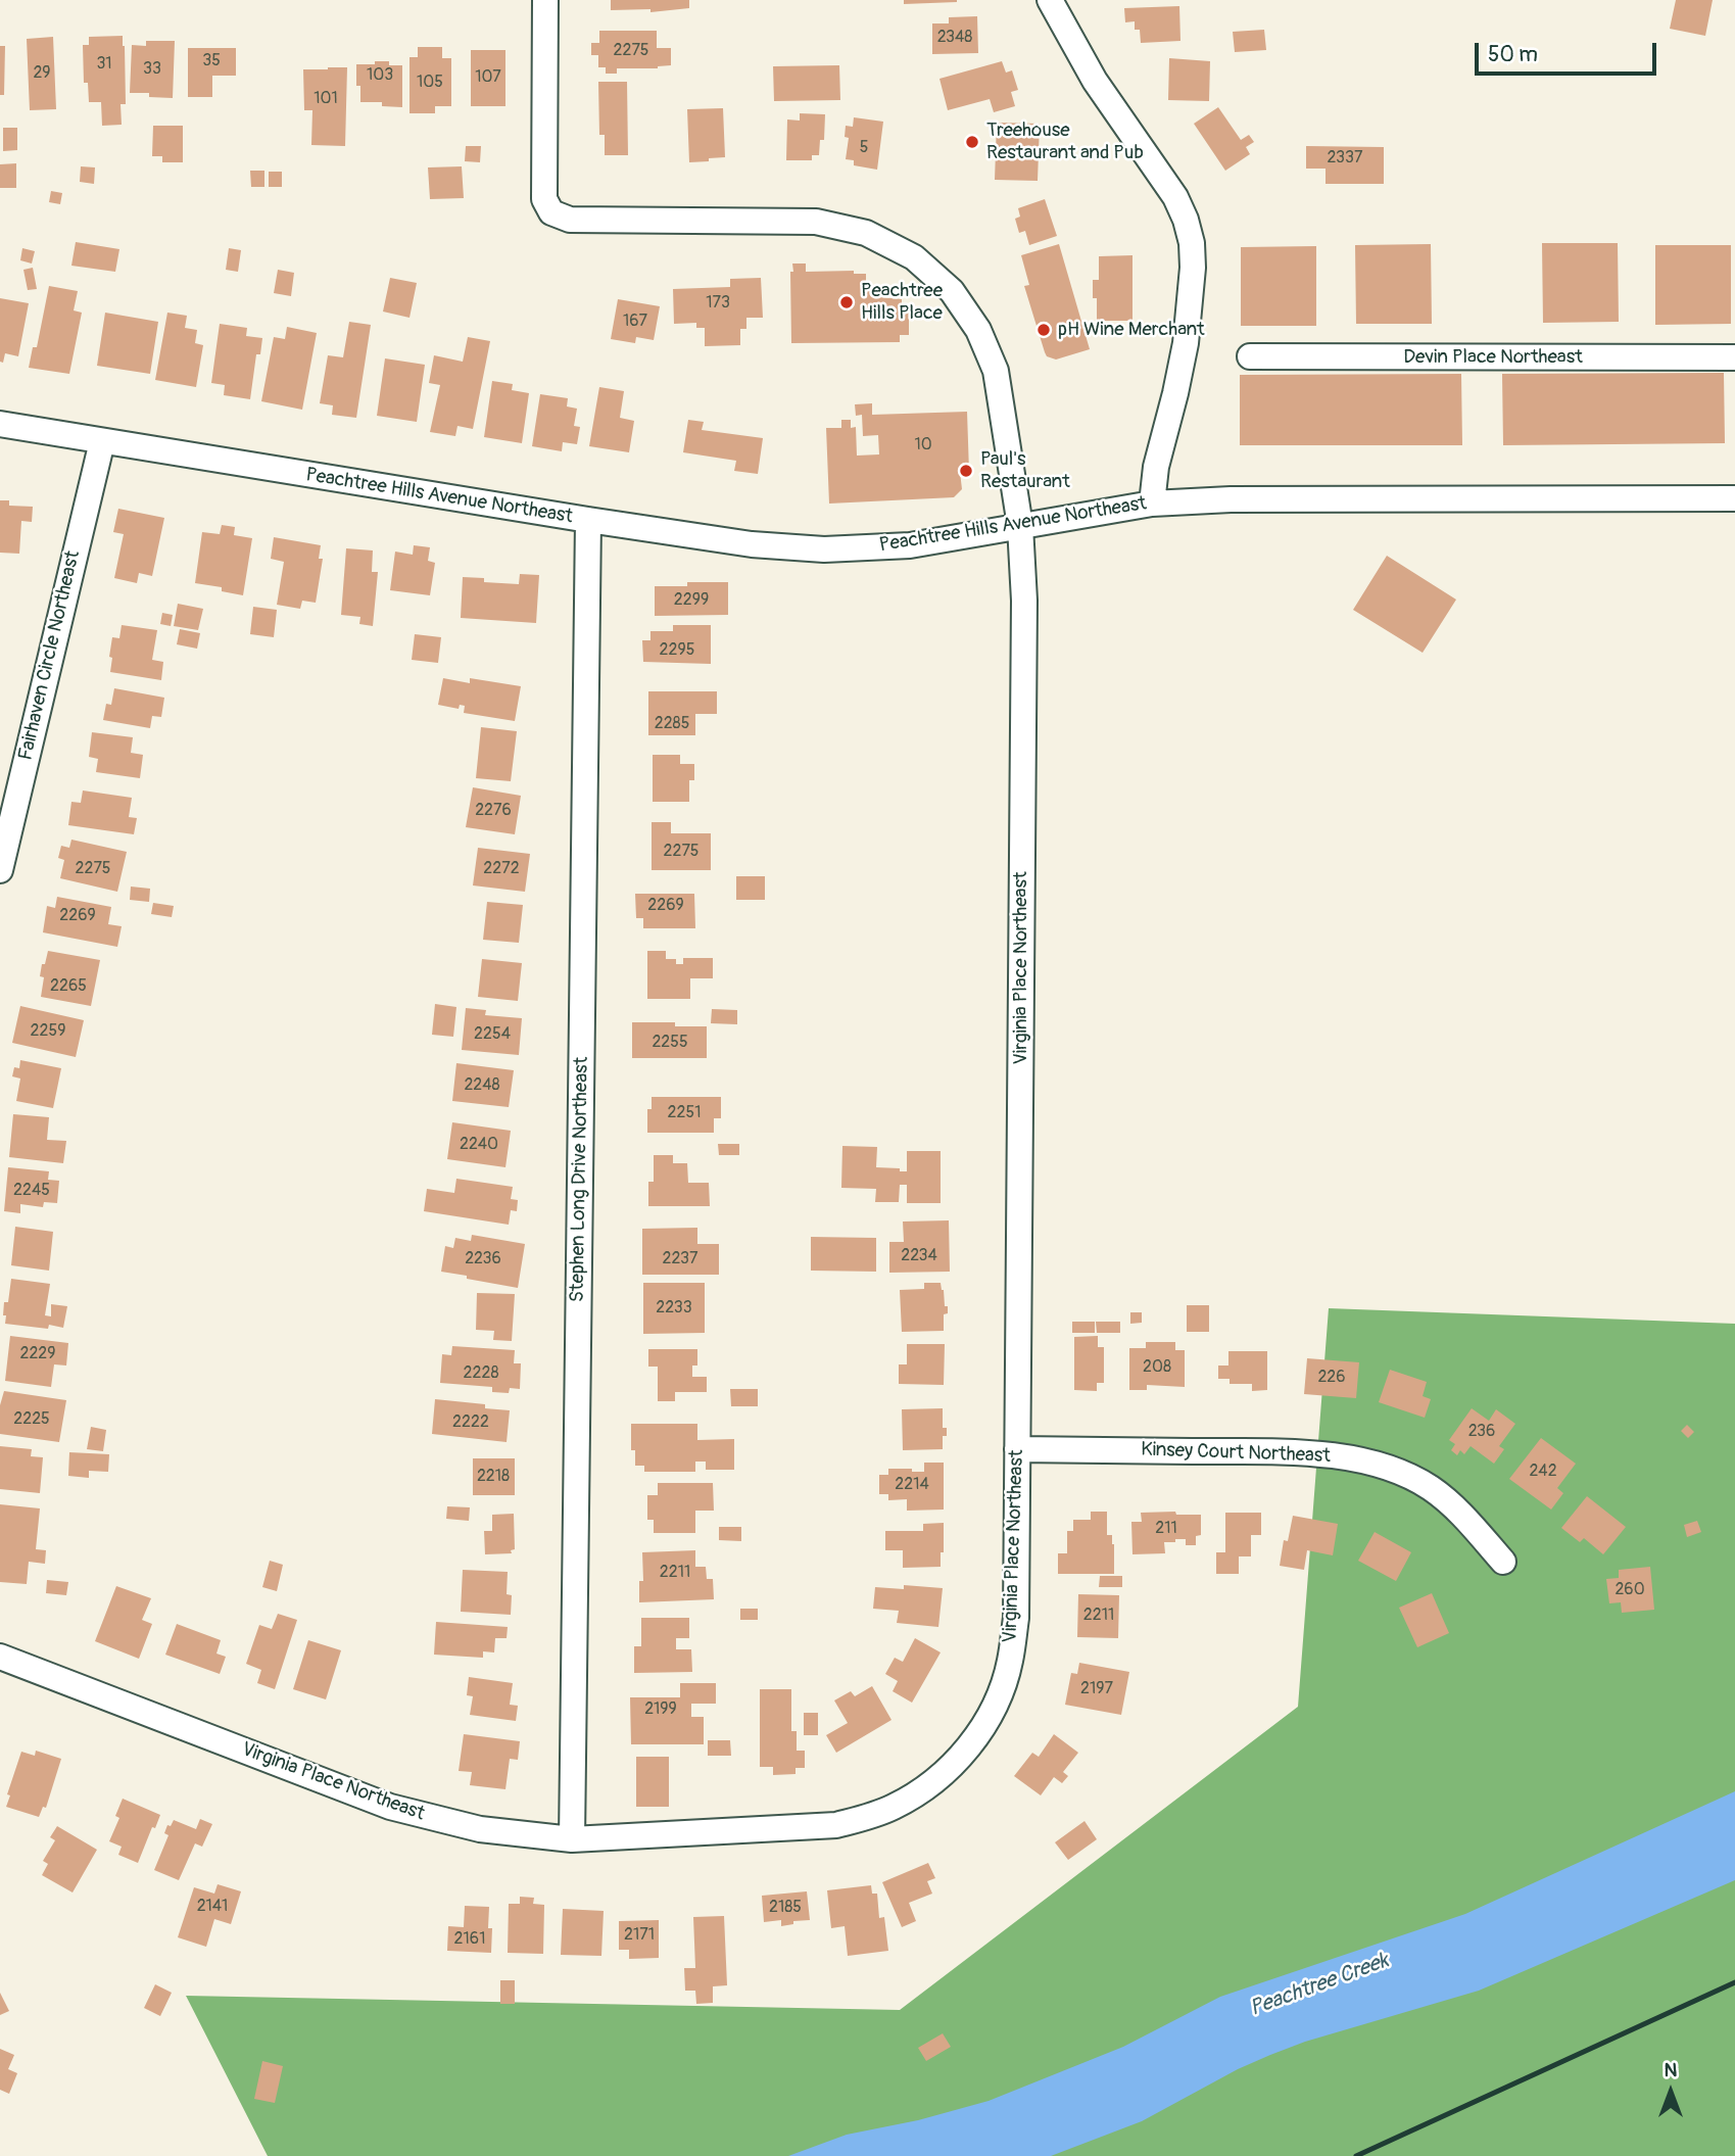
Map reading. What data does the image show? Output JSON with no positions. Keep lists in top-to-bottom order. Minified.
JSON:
{"streets":{"street":["Devin Place Northeast","Peachtree Hills Avenue Northeast","Fairhaven Circle Northeast","Virginia Place Northeast","Stephen Long Drive Northeast","Kinsey Court Northeast"]},"crossings":[["Peachtree Hills Avenue Northeast","Fairhaven Circle Northeast"],["Peachtree Hills Avenue Northeast","Virginia Place Northeast"],["Peachtree Hills Avenue Northeast","Stephen Long Drive Northeast"],["Virginia Place Northeast","Stephen Long Drive Northeast"],["Virginia Place Northeast","Kinsey Court Northeast"]],"water":["Peachtree Creek"],"places":["Treehouse Restaurant and Pub","Peachtree Hills Place","pH Wine Merchant","Paul's Restaurant"],"house_numbers":["2348","2275","35","31","33","29","103","107","105","101","5","2337","173","167","10","2299","2295","2285","2276","2275","2275","2272","2269","2269","2265","2259","2254","2255","2248","2251","2240","2245","2234","2236","2237","2233","2229","208","2228","226","2225","2222","236","242","2218","2214","211","2211","260","2211","2197","2199","2141","2185","2171","2161"],"scale_bar":"50 m","north":"top"}
